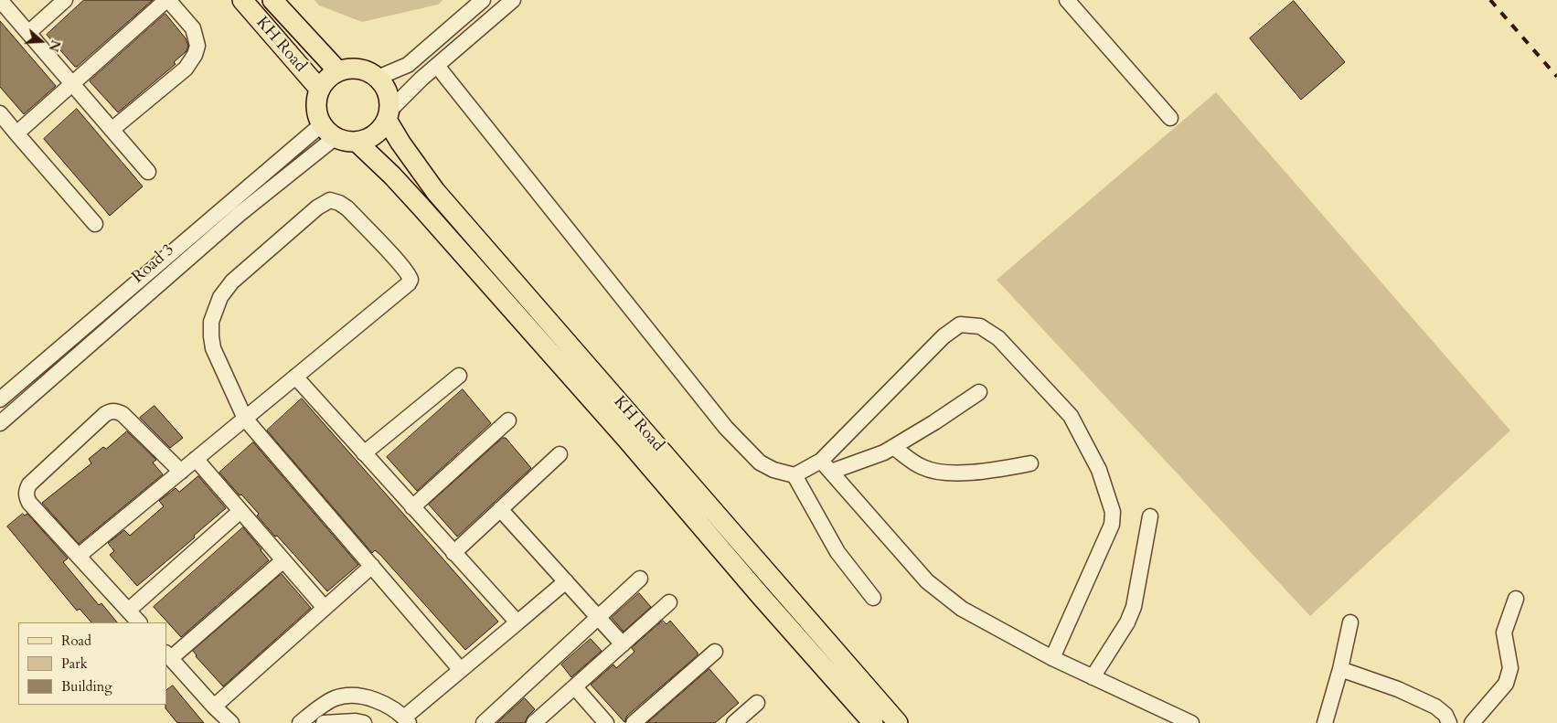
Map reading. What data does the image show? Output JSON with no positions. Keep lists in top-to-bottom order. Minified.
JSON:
{"streets":{"main road":["KH Road"],"street":["Road 3"]},"crossings":[["KH Road","Road 3"]],"legend":["Road","Park","Building"],"north":"right"}
